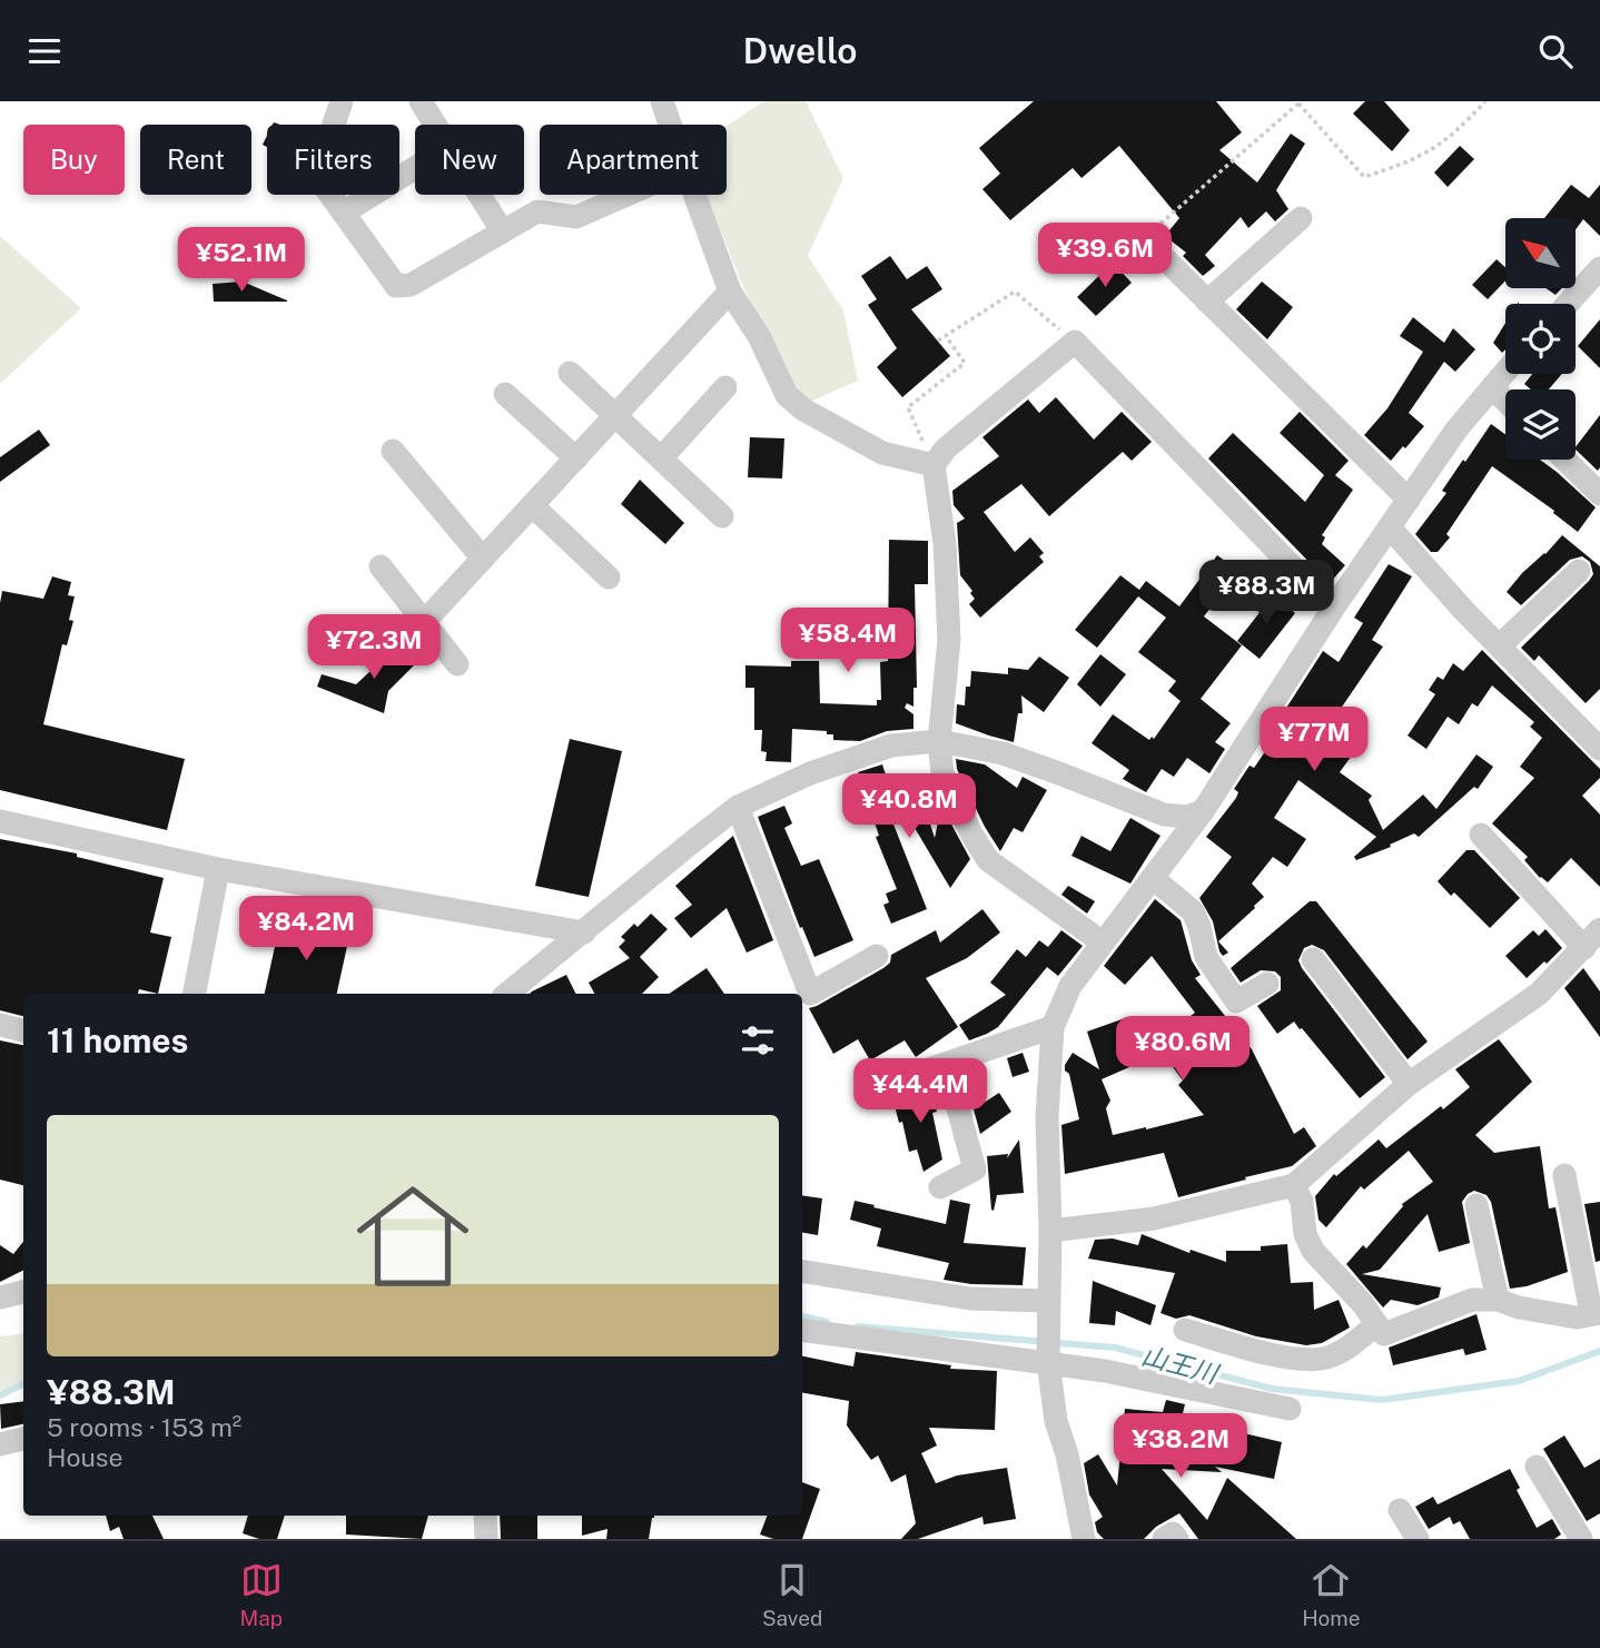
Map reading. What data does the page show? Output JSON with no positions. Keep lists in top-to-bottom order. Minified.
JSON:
{"water":["山王川"],"north":"top left","page":{"header":"Dwello","chip":["Buy","Rent","Filters","New","Apartment"],"price":["¥39.6M","¥52.1M","¥88.3M","¥58.4M","¥72.3M","¥77M","¥40.8M","¥84.2M","¥80.6M","¥44.4M","¥38.2M"],"heading":"11 homes","list":[{"name":"¥88.3M","note":"5 rooms · 153 m² · House"}],"tabs":["Map","Saved","Home"]}}
